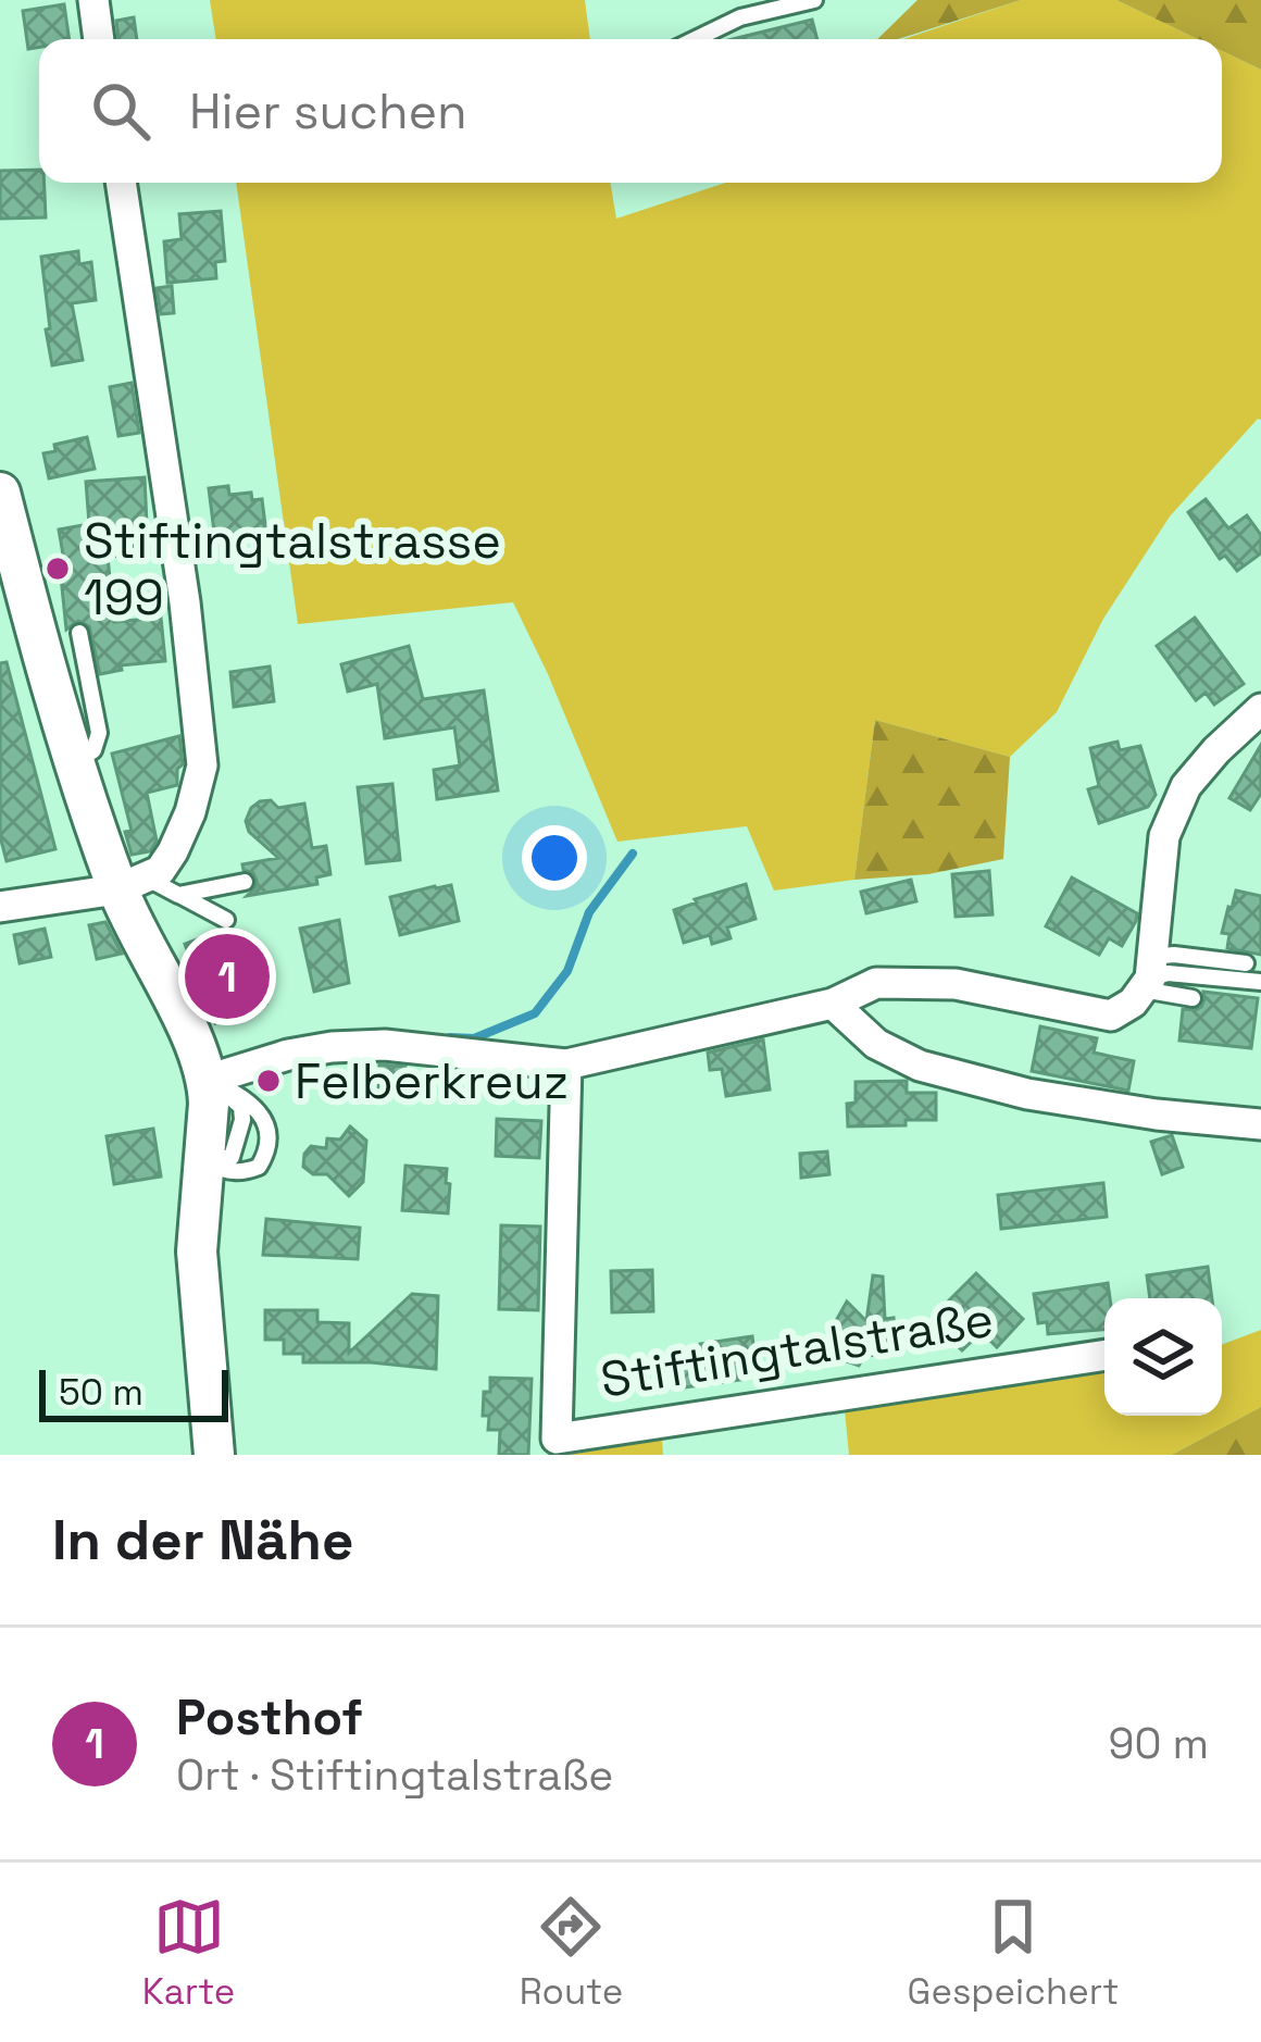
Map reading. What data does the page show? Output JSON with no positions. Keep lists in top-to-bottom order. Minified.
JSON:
{"streets":{"street":["Stiftingtalstraße"]},"places":["Stiftingtalstrasse 199","Felberkreuz"],"scale_bar":"50 m","page":{"search":"Hier suchen","pins":"1","scale":"50 m","heading":"In der Nähe","list":[{"mark":"1","name":"Posthof","note":"Ort · Stiftingtalstraße","value":"90 m"}],"nav":["Karte","Route","Gespeichert"]}}
